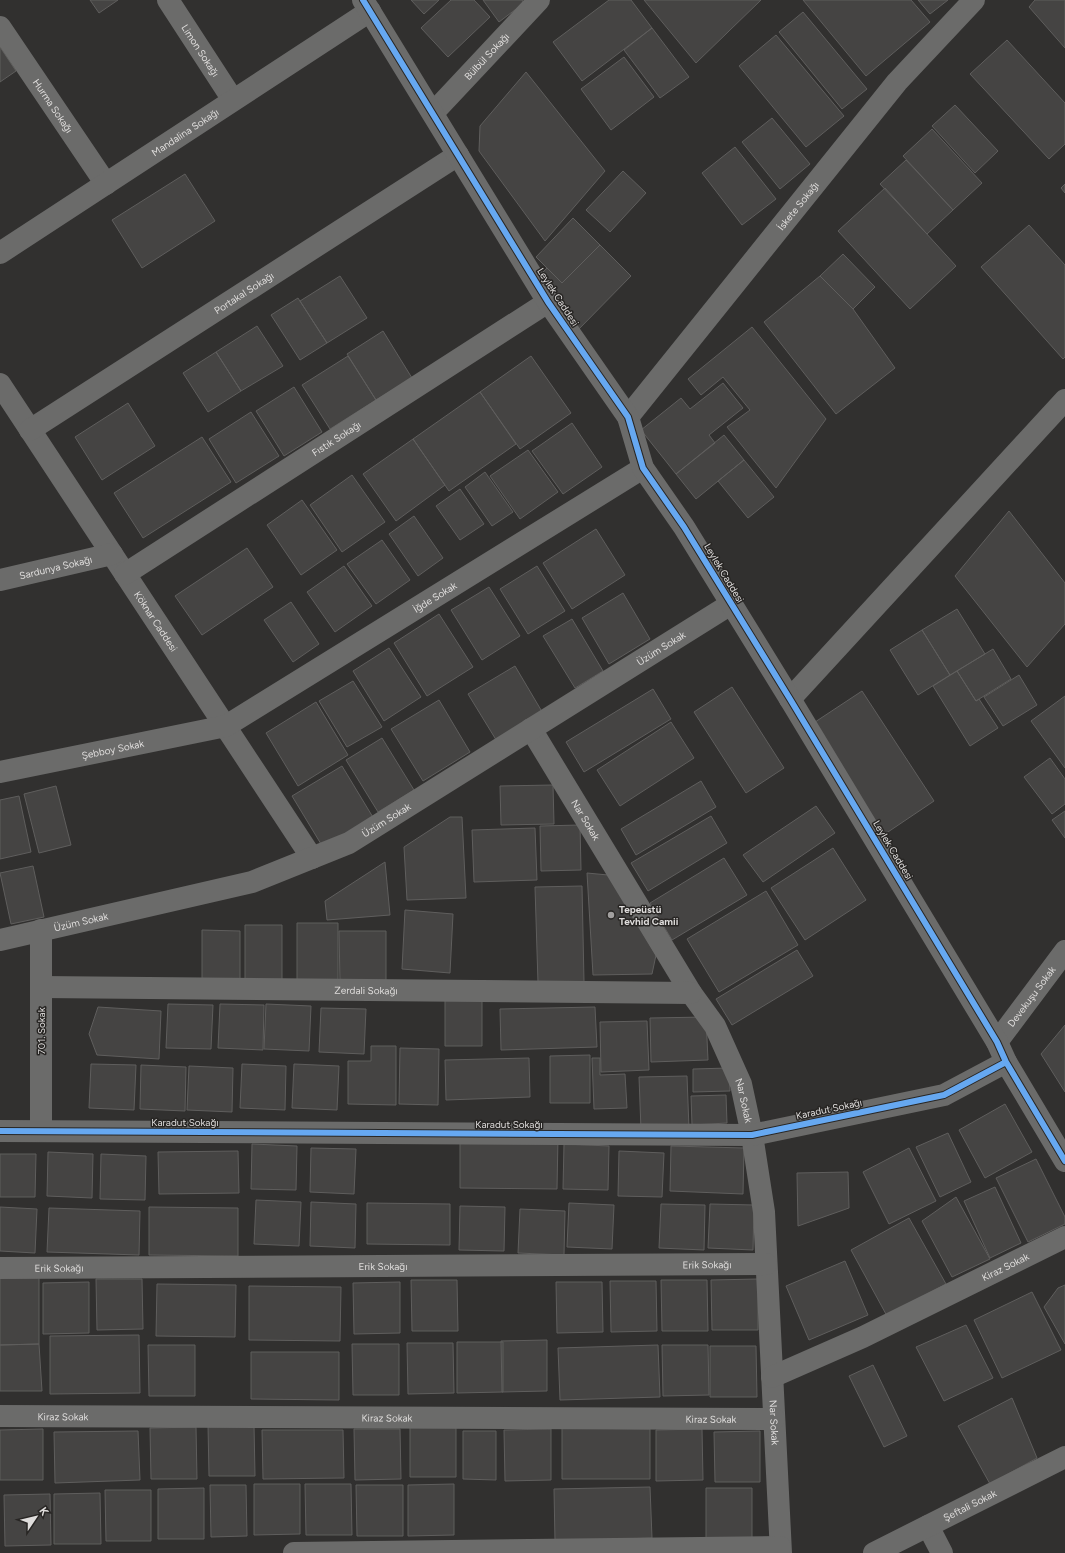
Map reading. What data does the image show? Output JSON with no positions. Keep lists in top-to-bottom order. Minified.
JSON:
{"streets":{"street":["Limon Sokağı","Bülbül Sokağı","Hurma Sokağı","Mandalina Sokağı","İskete Sokağı","Portakal Sokağı","Leylek Caddesi","Fıstık Sokağı","Sardunya Sokağı","İğde Sokak","Köknar Caddesi","Üzüm Sokak","Şebboy Sokak","Nar Sokak","Zerdali Sokağı","Devekuşu Sokak","701. Sokak","Karadut Sokağı","Erik Sokağı","Kiraz Sokak","Şeftali Sokak"]},"crossings":[["Limon Sokağı","Mandalina Sokağı"],["Bülbül Sokağı","Leylek Caddesi"],["Hurma Sokağı","Mandalina Sokağı"],["Mandalina Sokağı","Leylek Caddesi"],["İskete Sokağı","Leylek Caddesi"],["Portakal Sokağı","Leylek Caddesi"],["Portakal Sokağı","Köknar Caddesi"],["Leylek Caddesi","Fıstık Sokağı"],["Leylek Caddesi","İğde Sokak"],["Leylek Caddesi","Üzüm Sokak"],["Leylek Caddesi","Devekuşu Sokak"],["Leylek Caddesi","Karadut Sokağı"],["Fıstık Sokağı","Köknar Caddesi"],["Sardunya Sokağı","Köknar Caddesi"],["İğde Sokak","Köknar Caddesi"],["İğde Sokak","Şebboy Sokak"],["Köknar Caddesi","Üzüm Sokak"],["Köknar Caddesi","Şebboy Sokak"],["Üzüm Sokak","Nar Sokak"],["Üzüm Sokak","701. Sokak"],["Nar Sokak","Zerdali Sokağı"],["Nar Sokak","Karadut Sokağı"],["Nar Sokak","Erik Sokağı"],["Nar Sokak","Kiraz Sokak"],["Zerdali Sokağı","701. Sokak"],["701. Sokak","Karadut Sokağı"]],"places":["Tepeüstü Tevhid Camii"],"north":"top right"}
